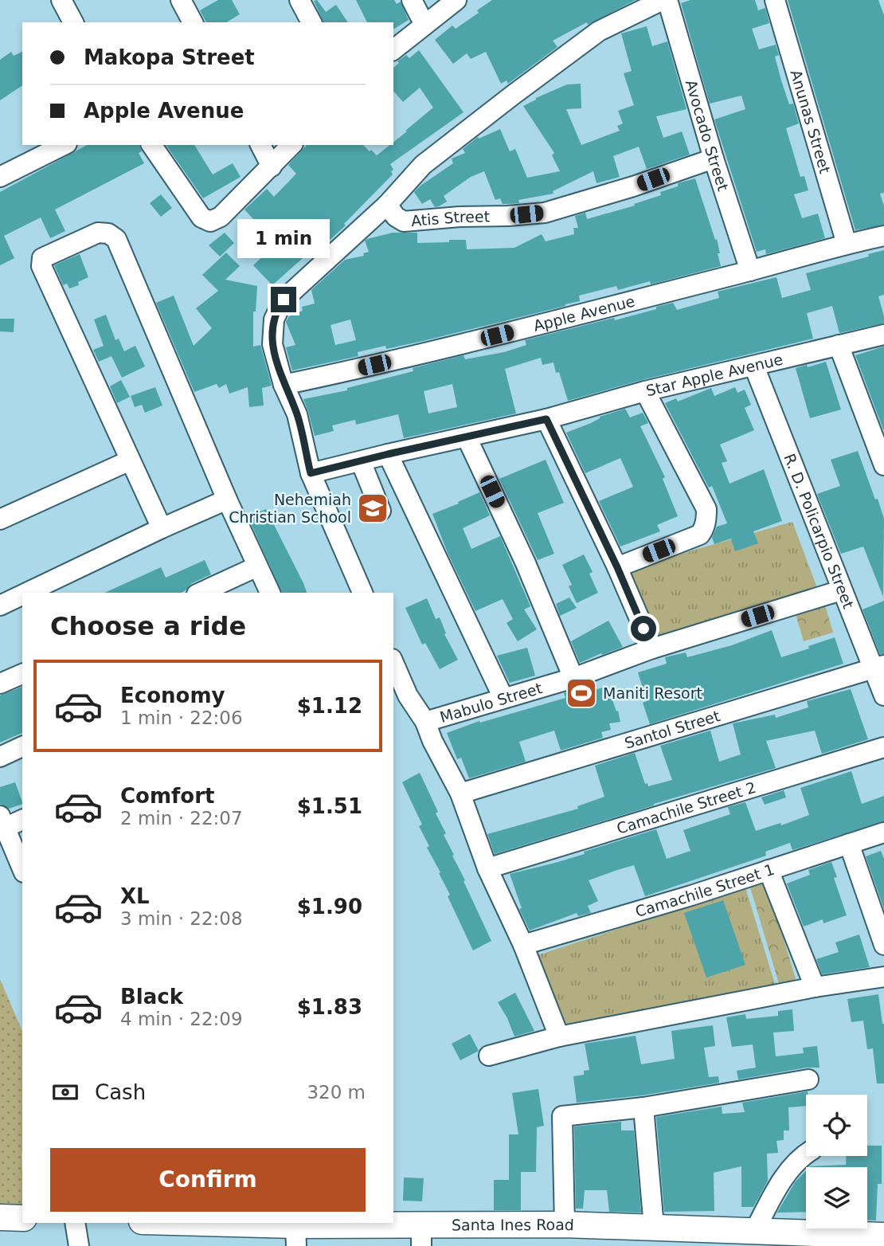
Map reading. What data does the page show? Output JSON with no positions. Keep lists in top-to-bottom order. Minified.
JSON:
{"streets":{"main road":["Santa Ines Road"],"street":["Anunas Street","Avocado Street","Atis Street","Apple Avenue","Star Apple Avenue","R. D. Policarpio Street","Mabulo Street","Santol Street","Camachile Street 2","Camachile Street 1"]},"crossings":[["Anunas Street","Apple Avenue"],["Avocado Street","Atis Street"],["Avocado Street","Apple Avenue"],["Star Apple Avenue","R. D. Policarpio Street"],["R. D. Policarpio Street","Mabulo Street"],["R. D. Policarpio Street","Santol Street"]],"places":{"school or university":["Nehemiah Christian School"],"sports":["Maniti Resort"]},"page":{"banner":["Makopa Street","Apple Avenue"],"bubble":"1 min","heading":"Choose a ride","list":[{"name":"Economy","note":"1 min · 22:06","value":"$1.12"},{"name":"Comfort","note":"2 min · 22:07","value":"$1.51"},{"name":"XL","note":"3 min · 22:08","value":"$1.90"},{"name":"Black","note":"4 min · 22:09","value":"$1.83"}],"pay":["Cash","320 m"],"buttons":"Confirm"}}
